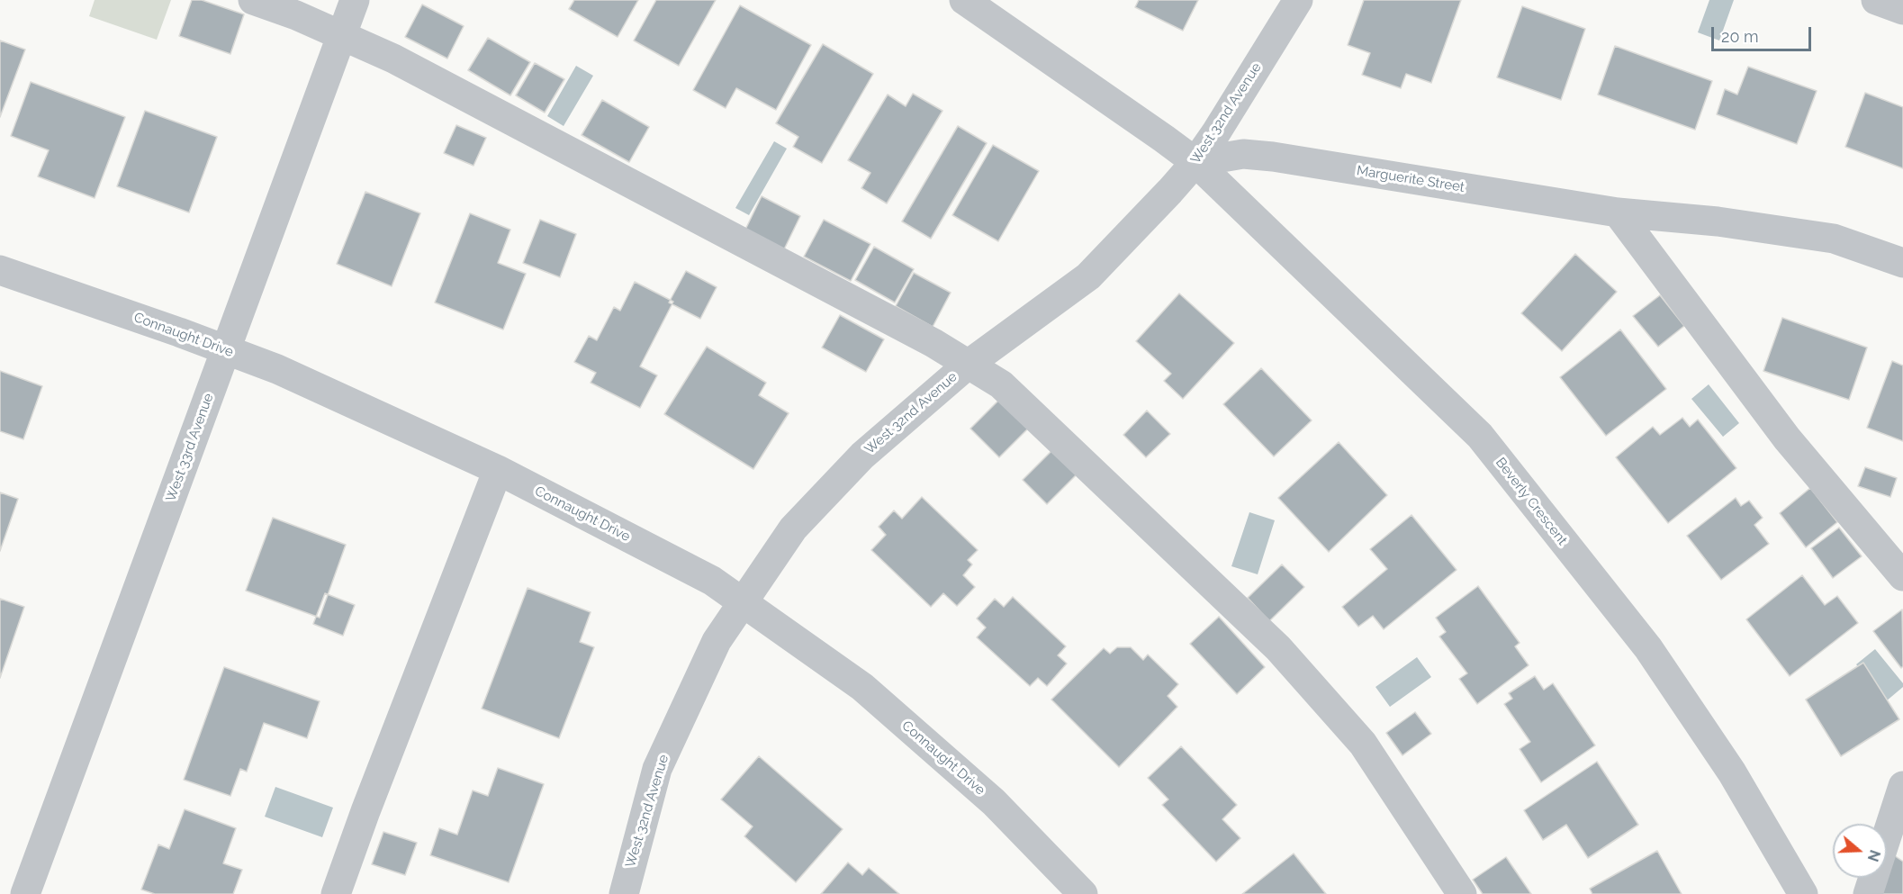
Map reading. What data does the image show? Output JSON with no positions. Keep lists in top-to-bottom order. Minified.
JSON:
{"streets":{"street":["West 32nd Avenue","Marguerite Street","Connaught Drive","West 33rd Avenue","Beverly Crescent"]},"crossings":[["West 32nd Avenue","Marguerite Street"],["West 32nd Avenue","Connaught Drive"],["West 32nd Avenue","Beverly Crescent"],["Marguerite Street","Beverly Crescent"],["Connaught Drive","West 33rd Avenue"]],"scale_bar":"20 m","north":"right"}
